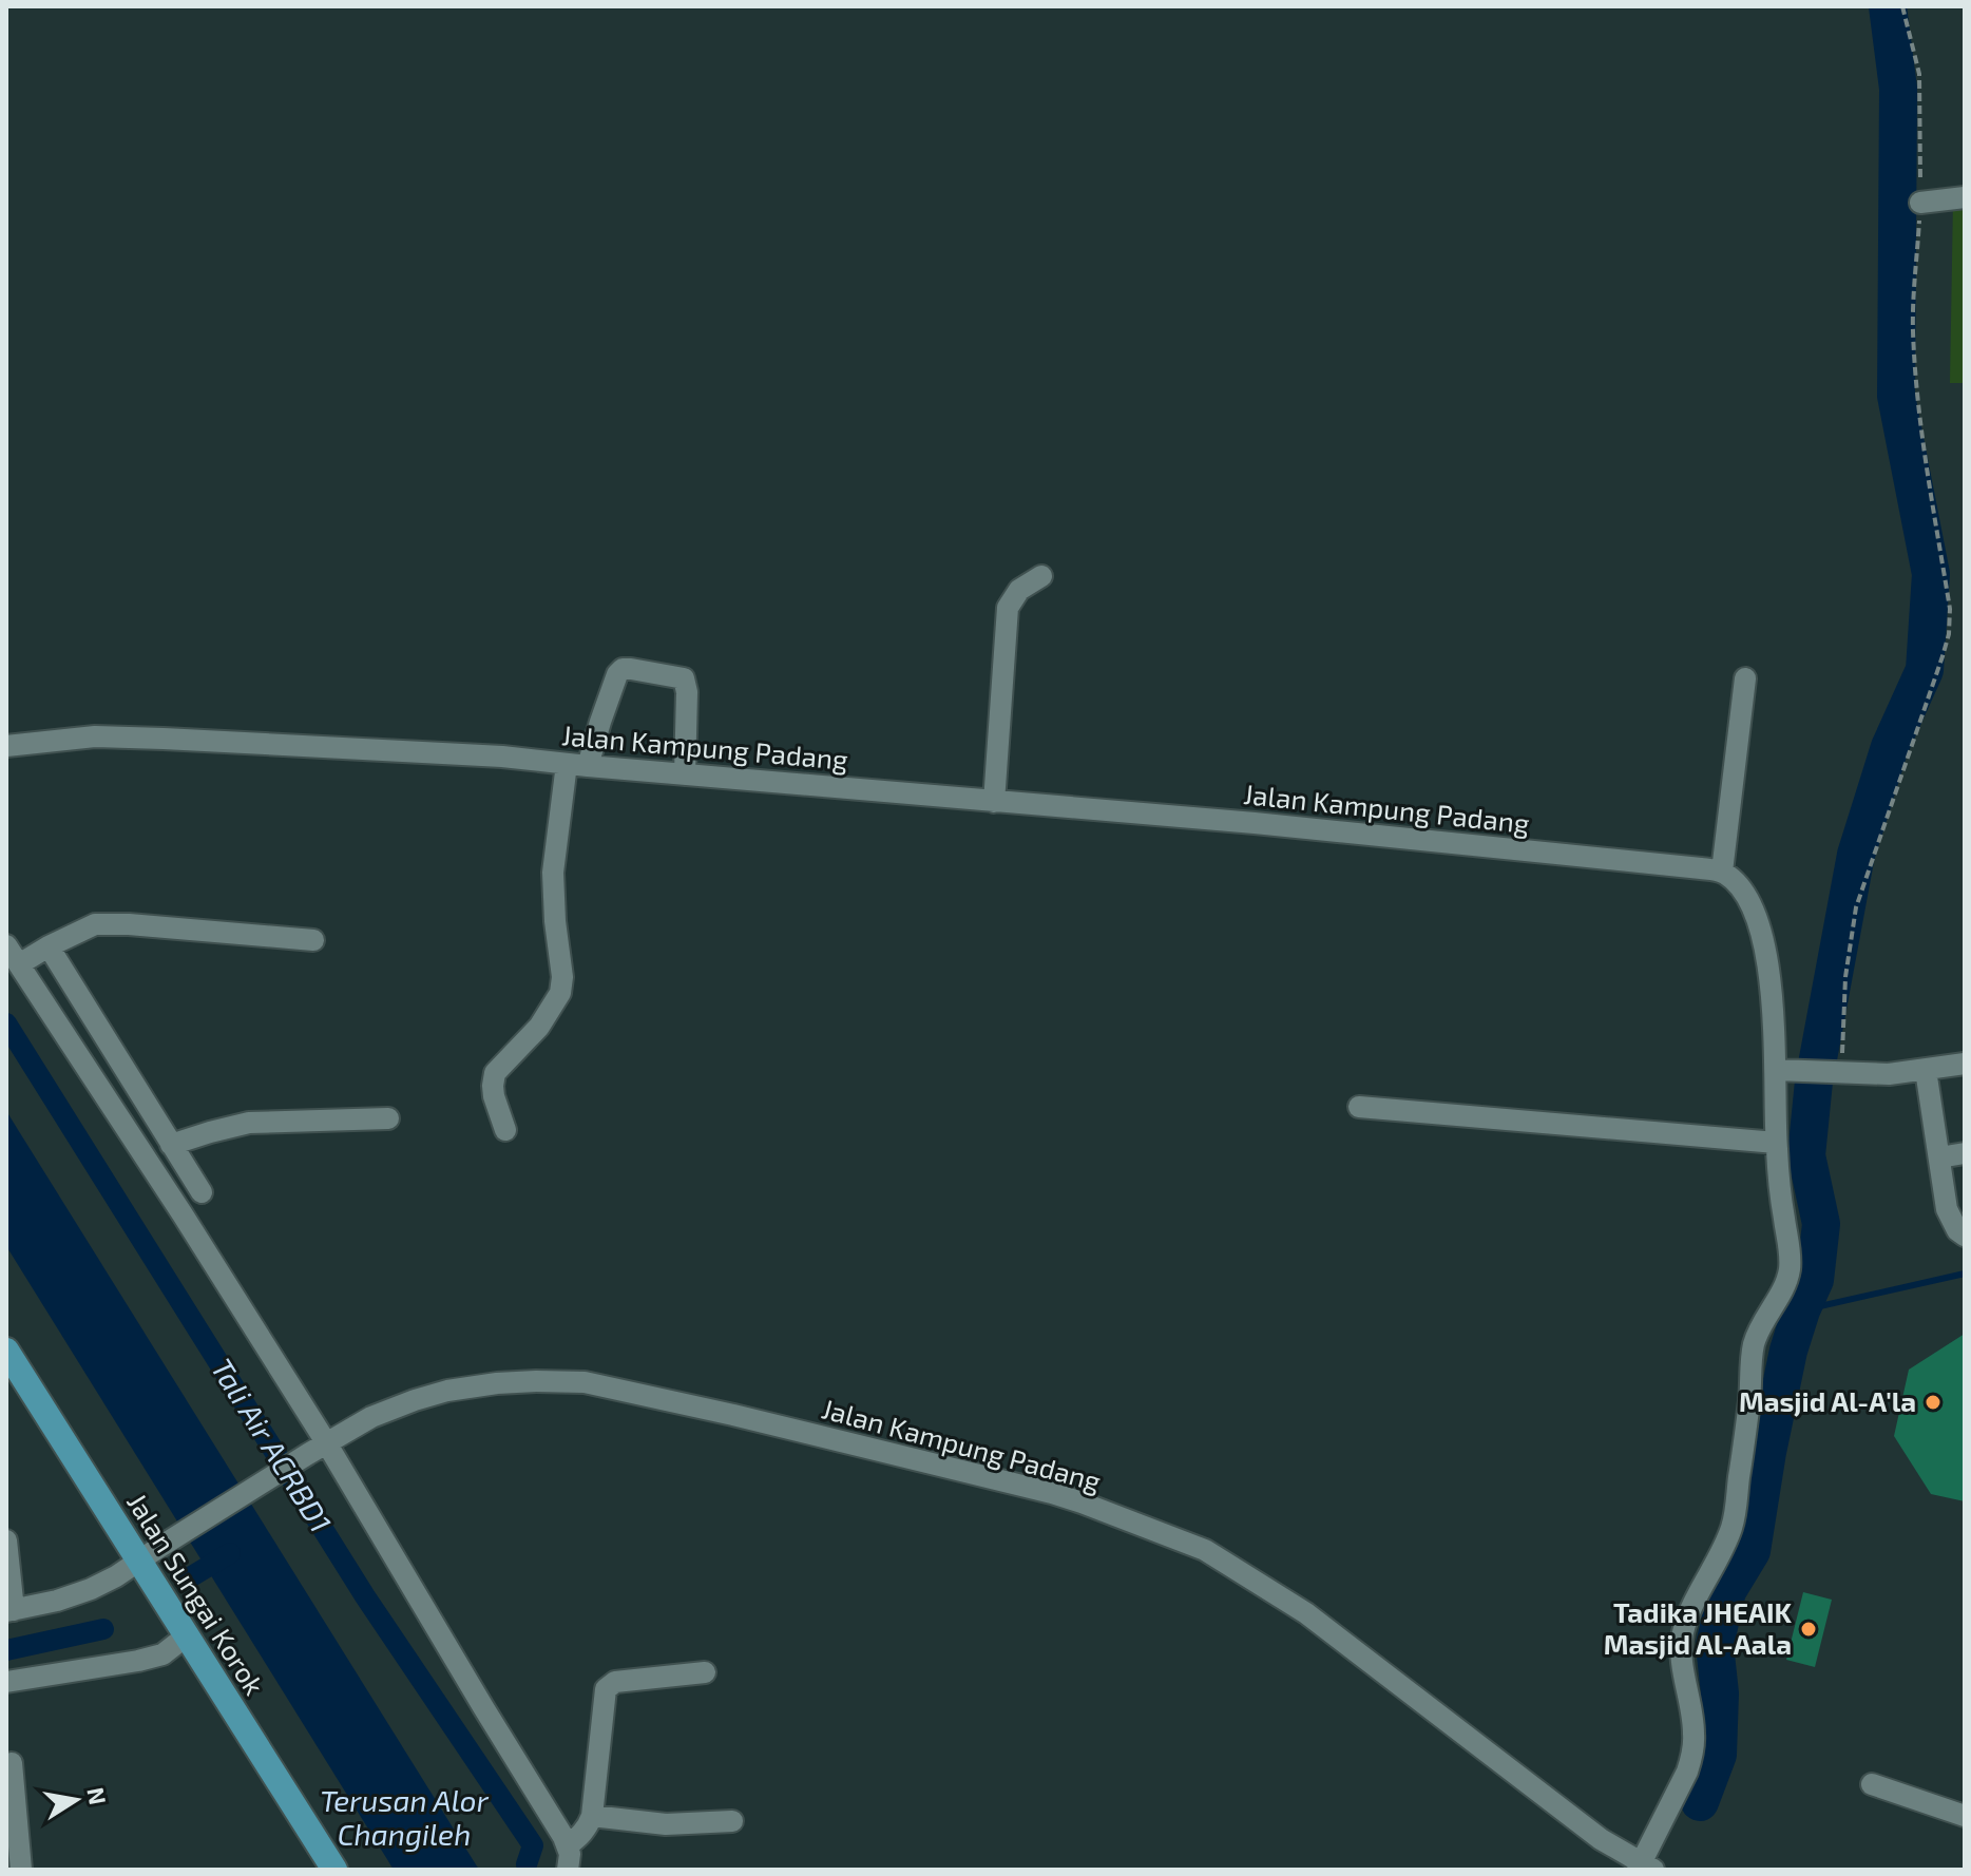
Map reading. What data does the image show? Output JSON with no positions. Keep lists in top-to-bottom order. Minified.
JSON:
{"streets":{"main road":["Jalan Sungai Korok"],"street":["Jalan Kampung Padang"]},"crossings":[["Jalan Kampung Padang","Jalan Sungai Korok"]],"water":["Tali Air ACRBD1","Terusan Alor Changileh"],"places":["Masjid Al-A'la","Tadika JHEAIK Masjid Al-Aala"],"north":"right"}
